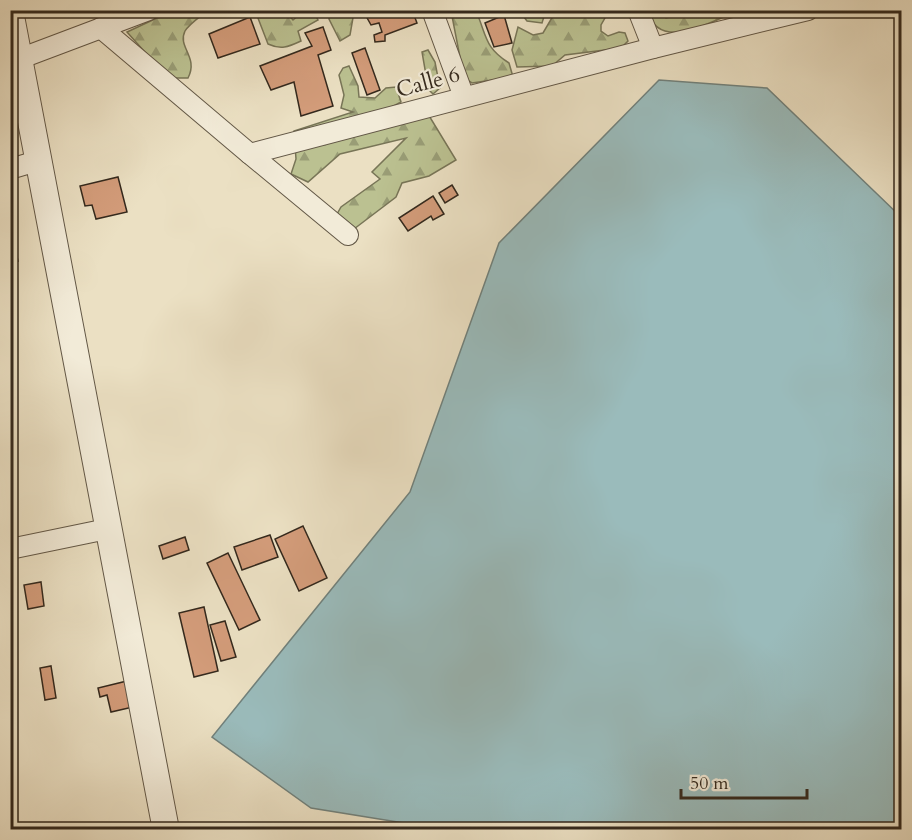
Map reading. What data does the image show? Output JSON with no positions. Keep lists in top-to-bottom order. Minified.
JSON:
{"streets":{"street":["Calle 6"]},"scale_bar":"50 m"}
